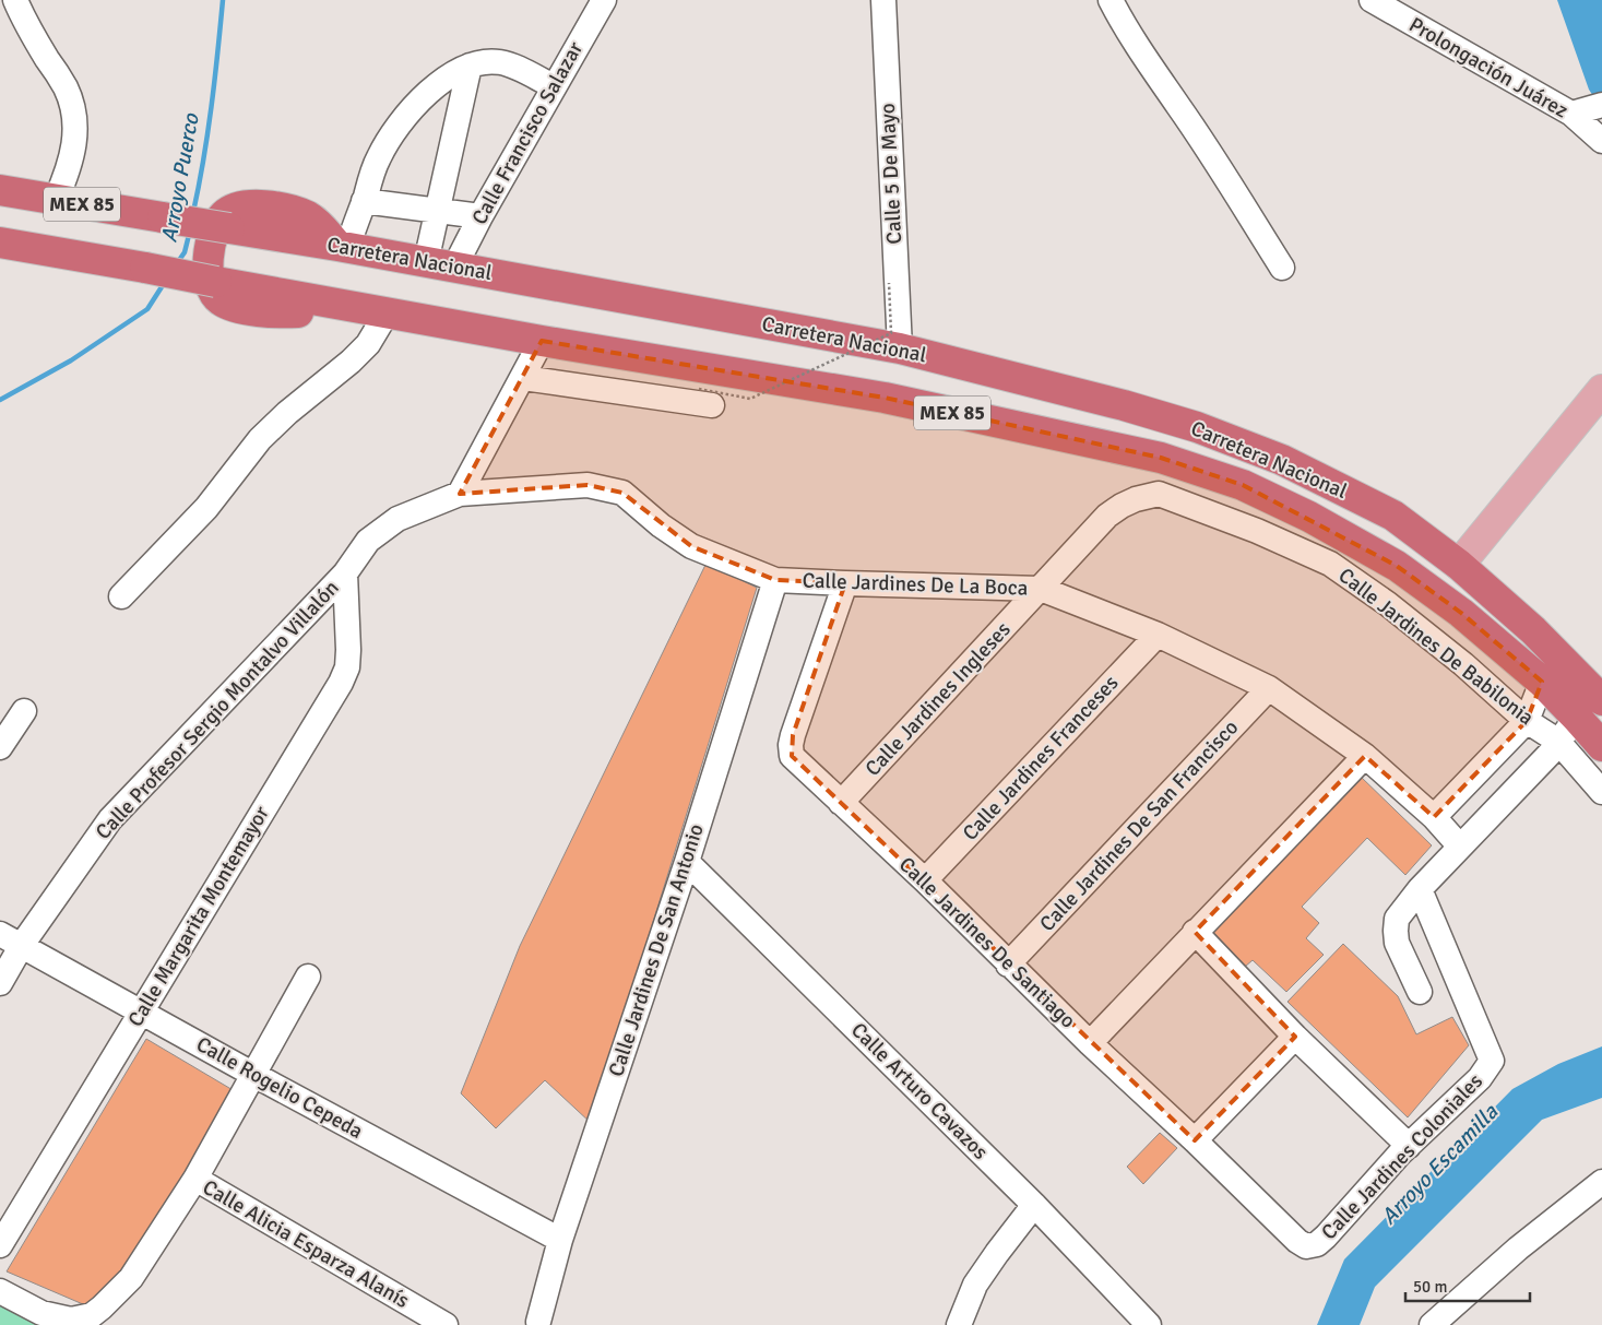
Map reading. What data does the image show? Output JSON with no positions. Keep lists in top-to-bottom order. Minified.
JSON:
{"streets":{"highway":["MEX 85","Carretera Nacional"],"street":["Prolongación Juárez","Calle Francisco Salazar","Calle 5 De Mayo","Calle Jardines De La Boca","Calle Jardines De Babilonia","Calle Jardines Ingleses","Calle Profesor Sergio Montalvo Villalón","Calle Jardines Franceses","Calle Jardines De San Francisco","Calle Margarita Montemayor","Calle Jardines De Santiago","Calle Jardines De San Antonio","Calle Rogelio Cepeda","Calle Arturo Cavazos","Calle Jardines Coloniales","Calle Alicia Esparza Alanís"]},"crossings":[["Calle Francisco Salazar","Carretera Nacional"],["Calle 5 De Mayo","Carretera Nacional"],["MEX 85","Carretera Nacional"],["Calle Jardines De La Boca","Calle Jardines Ingleses"],["Calle Jardines De La Boca","Calle Profesor Sergio Montalvo Villalón"],["Calle Jardines De La Boca","Calle Jardines Franceses"],["Calle Jardines De La Boca","Calle Jardines De San Francisco"],["Calle Jardines De La Boca","Calle Margarita Montemayor"],["Calle Jardines De La Boca","Calle Jardines De Santiago"],["Calle Jardines De La Boca","Calle Jardines De San Antonio"],["Calle Jardines De Babilonia","Calle Jardines Ingleses"],["Calle Jardines Ingleses","Calle Jardines De Santiago"],["Calle Profesor Sergio Montalvo Villalón","Calle Margarita Montemayor"],["Calle Profesor Sergio Montalvo Villalón","Calle Rogelio Cepeda"],["Calle Jardines Franceses","Calle Jardines De Santiago"],["Calle Jardines De San Francisco","Calle Jardines De Santiago"],["Calle Margarita Montemayor","Calle Rogelio Cepeda"],["Calle Jardines De Santiago","Calle Jardines Coloniales"],["Calle Jardines De San Antonio","Calle Rogelio Cepeda"],["Calle Jardines De San Antonio","Calle Arturo Cavazos"]],"water":["Arroyo Puerco","Arroyo Escamilla"],"scale_bar":"50 m"}
